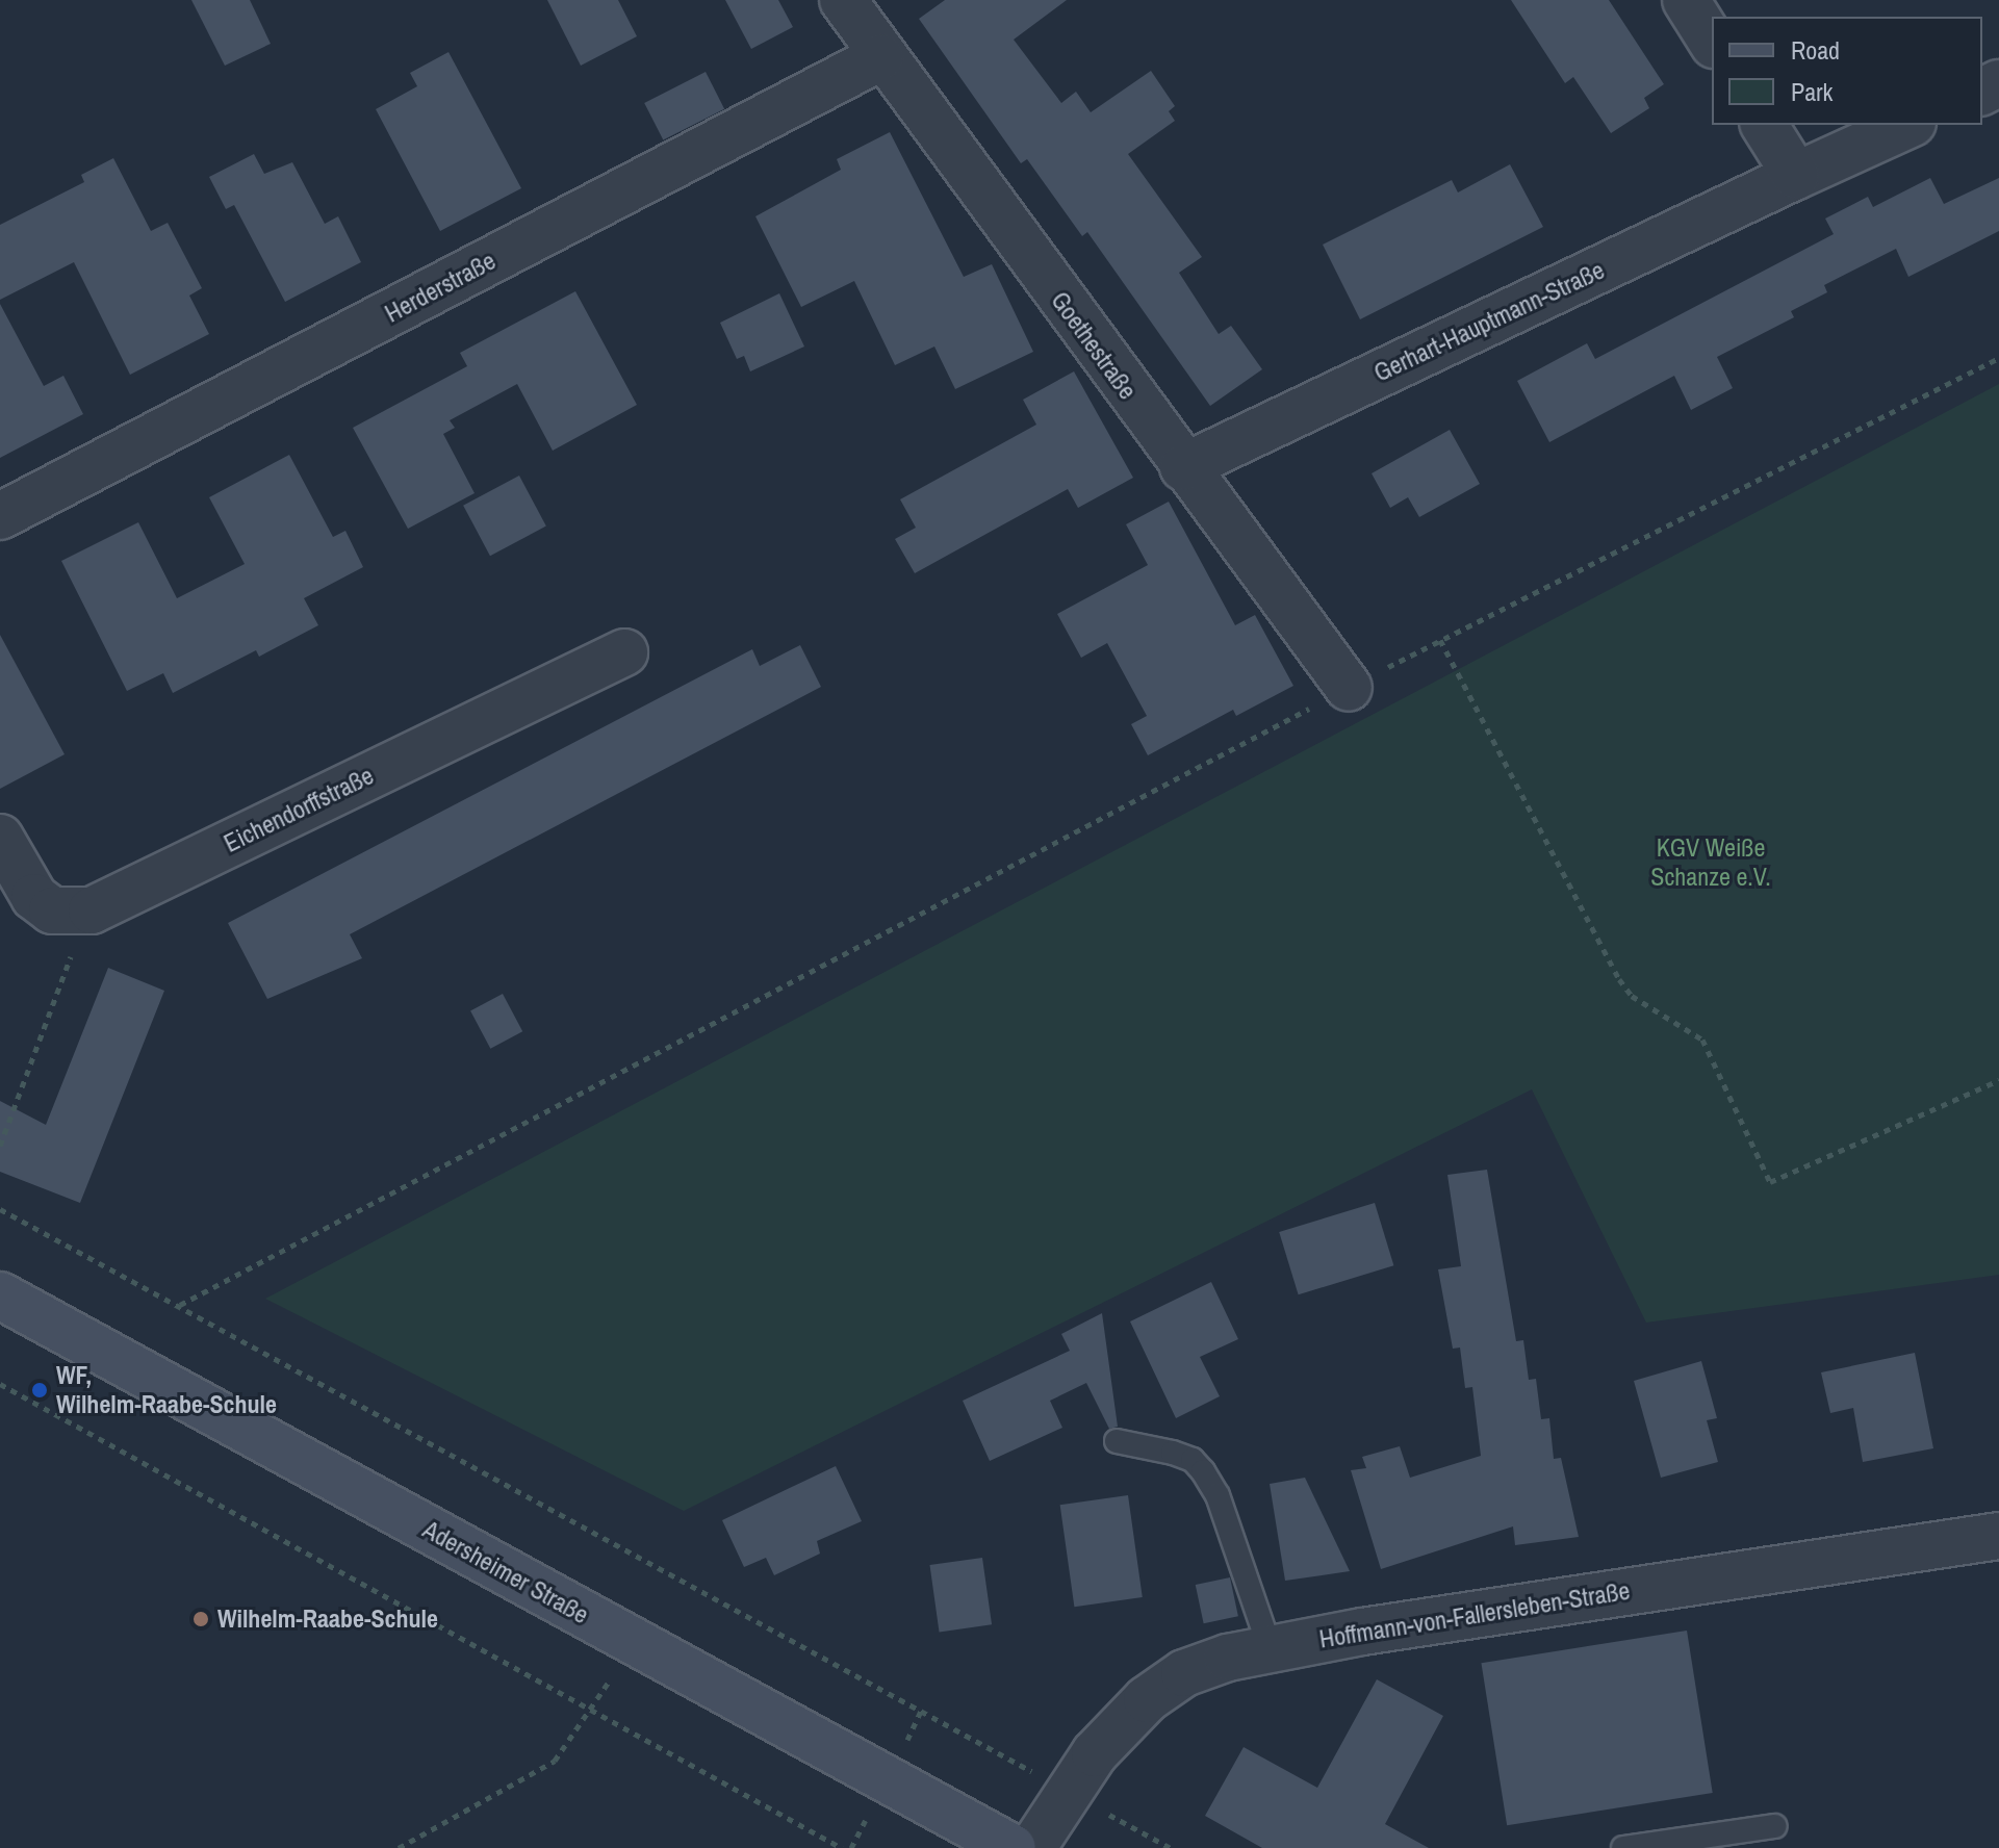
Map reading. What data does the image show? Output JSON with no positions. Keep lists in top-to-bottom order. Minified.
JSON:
{"streets":{"main road":["Adersheimer Straße"],"street":["Herderstraße","Gerhart-Hauptmann-Straße","Goethestraße","Eichendorffstraße","Hoffmann-von-Fallersleben-Straße"]},"crossings":[["Herderstraße","Goethestraße"],["Gerhart-Hauptmann-Straße","Goethestraße"]],"parks":["KGV Weiße Schanze e.V."],"places":["WF, Wilhelm-Raabe-Schule","Wilhelm-Raabe-Schule"],"legend":["Road","Park"]}
